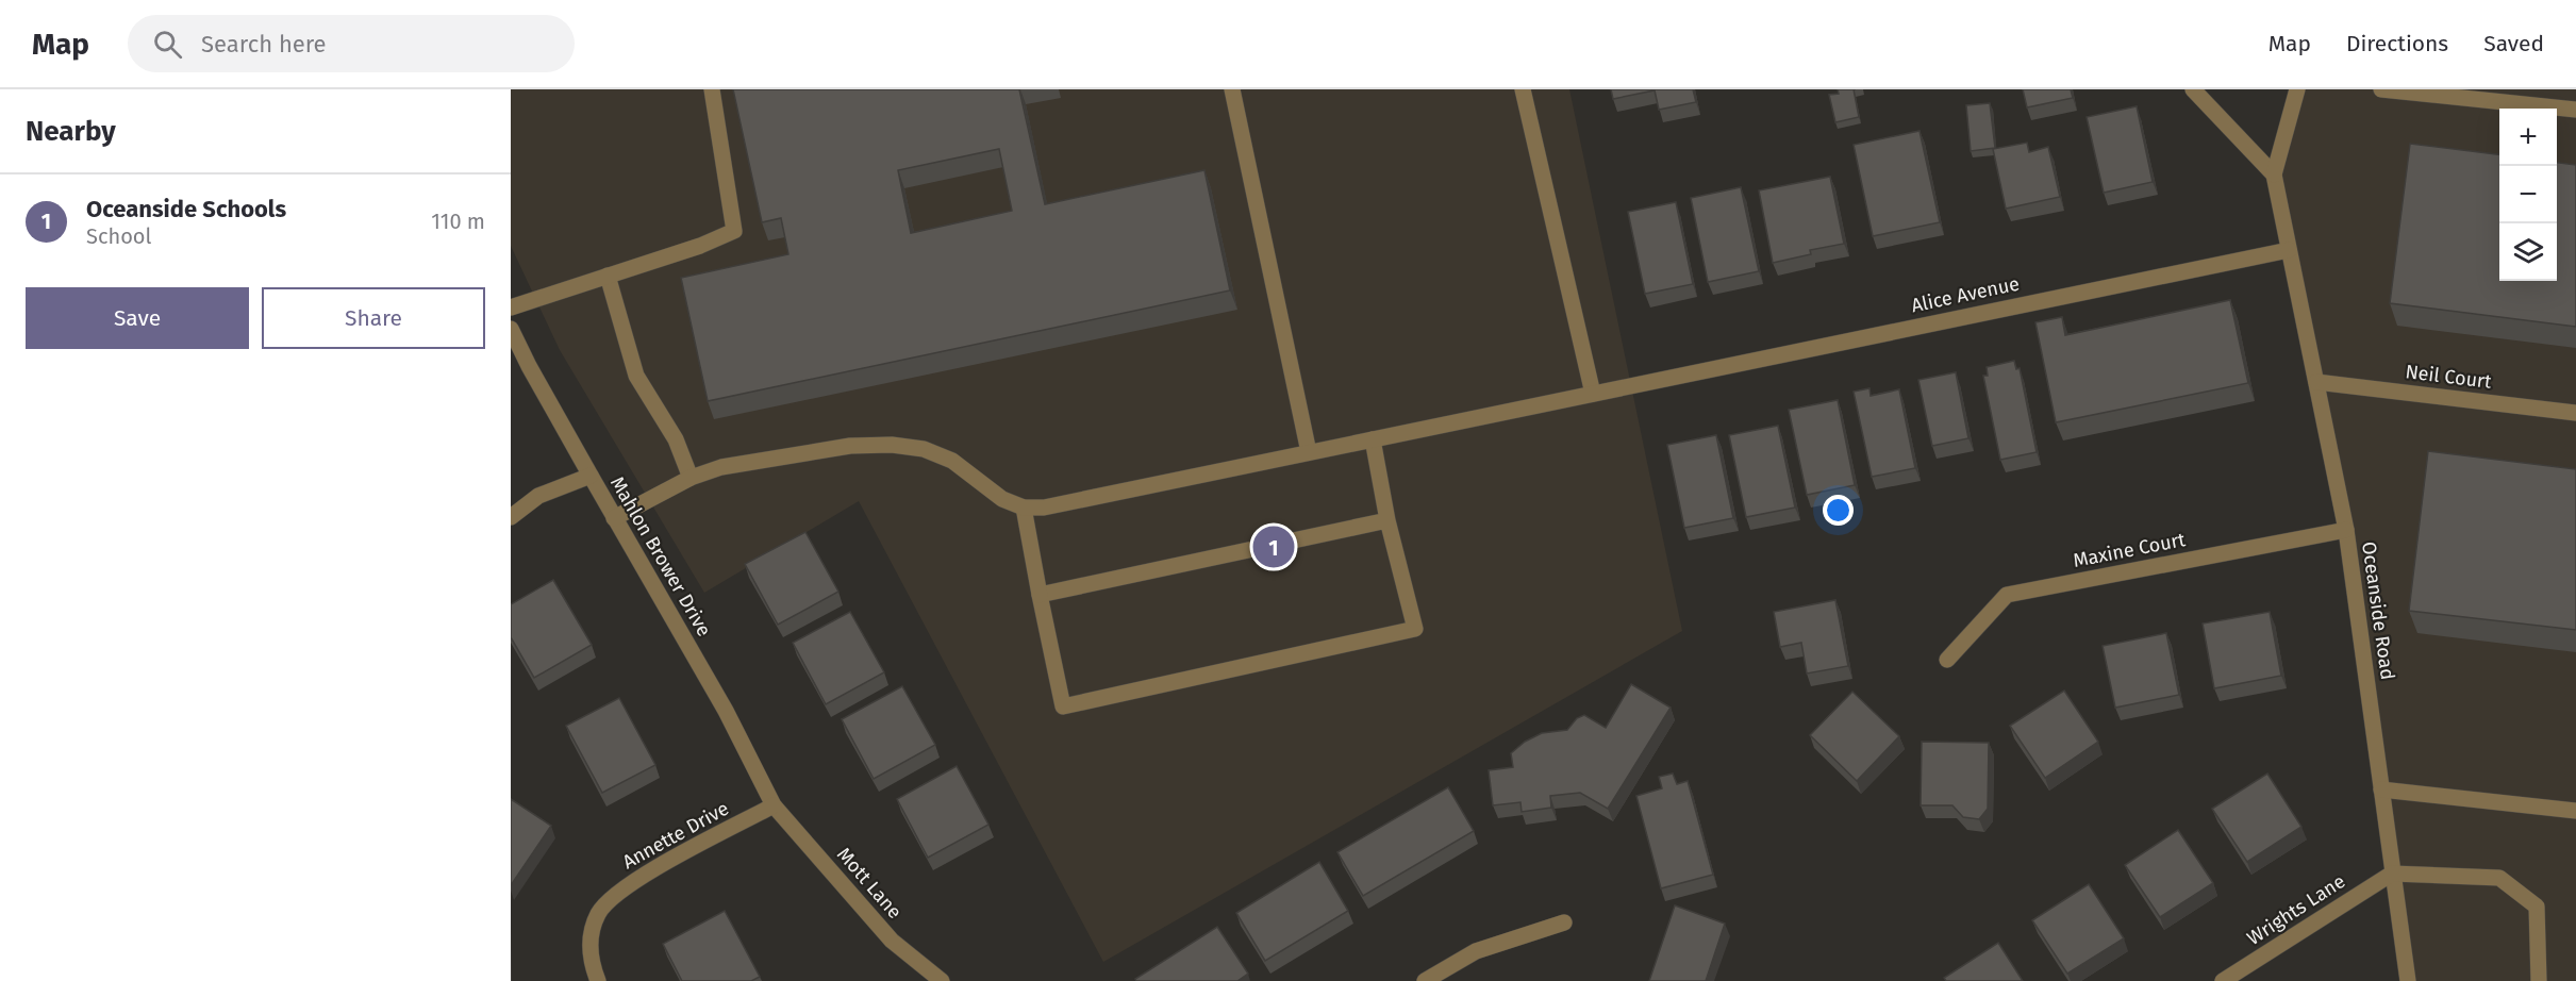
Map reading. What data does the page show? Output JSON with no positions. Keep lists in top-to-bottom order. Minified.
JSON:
{"streets":{"street":["Alice Avenue","Neil Court","Maxine Court","Mahlon Brower Drive","Oceanside Road","Annette Drive","Mott Lane","Wrights Lane"]},"crossings":[["Alice Avenue","Oceanside Road"],["Neil Court","Oceanside Road"],["Maxine Court","Oceanside Road"],["Mahlon Brower Drive","Annette Drive"],["Mahlon Brower Drive","Mott Lane"],["Oceanside Road","Wrights Lane"],["Annette Drive","Mott Lane"]],"page":{"header":"Map","search":"Search here","nav":["Map","Directions","Saved"],"heading":"Nearby","map_buttons":["+","−"],"list":[{"mark":"1","name":"Oceanside Schools","note":"School","value":"110 m"}],"buttons":["Save","Share"],"pins":"1"}}
